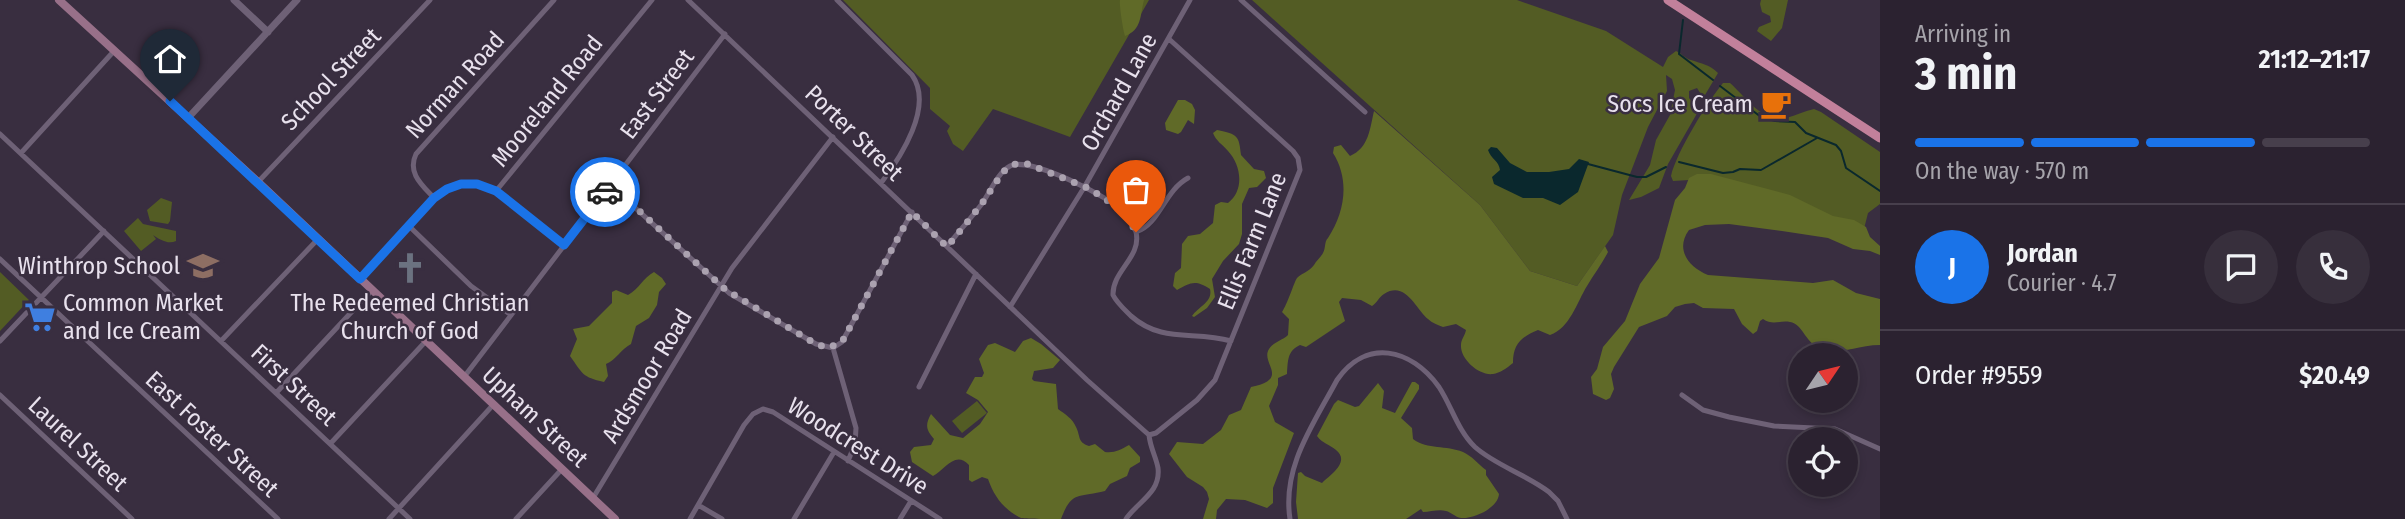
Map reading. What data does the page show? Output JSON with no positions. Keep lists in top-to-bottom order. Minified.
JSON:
{"streets":{"main road":["Upham Street"],"street":["School Street","Norman Road","Orchard Lane","East Street","Mooreland Road","Porter Street","Ellis Farm Lane","Ardsmoor Road","First Street","East Foster Street","Laurel Street","Woodcrest Drive"]},"crossings":[["School Street","Upham Street"],["Orchard Lane","Porter Street"],["Orchard Lane","Ellis Farm Lane"],["East Street","Porter Street"],["East Street","Upham Street"],["Porter Street","Ellis Farm Lane"],["Porter Street","Ardsmoor Road"],["Ardsmoor Road","Upham Street"]],"places":{"cafe":["Socs Ice Cream"],"school or university":["Winthrop School"],"church":["The Redeemed Christian Church of God"],"supermarket":["Common Market and Ice Cream"]},"north":"top right","page":{"heading":["3 min","Arriving in","21:12–21:17"],"panel":["Jordan","Courier · 4.7","Order #9559","$20.49"],"bar":"On the way · 570 m","round":"J"}}
